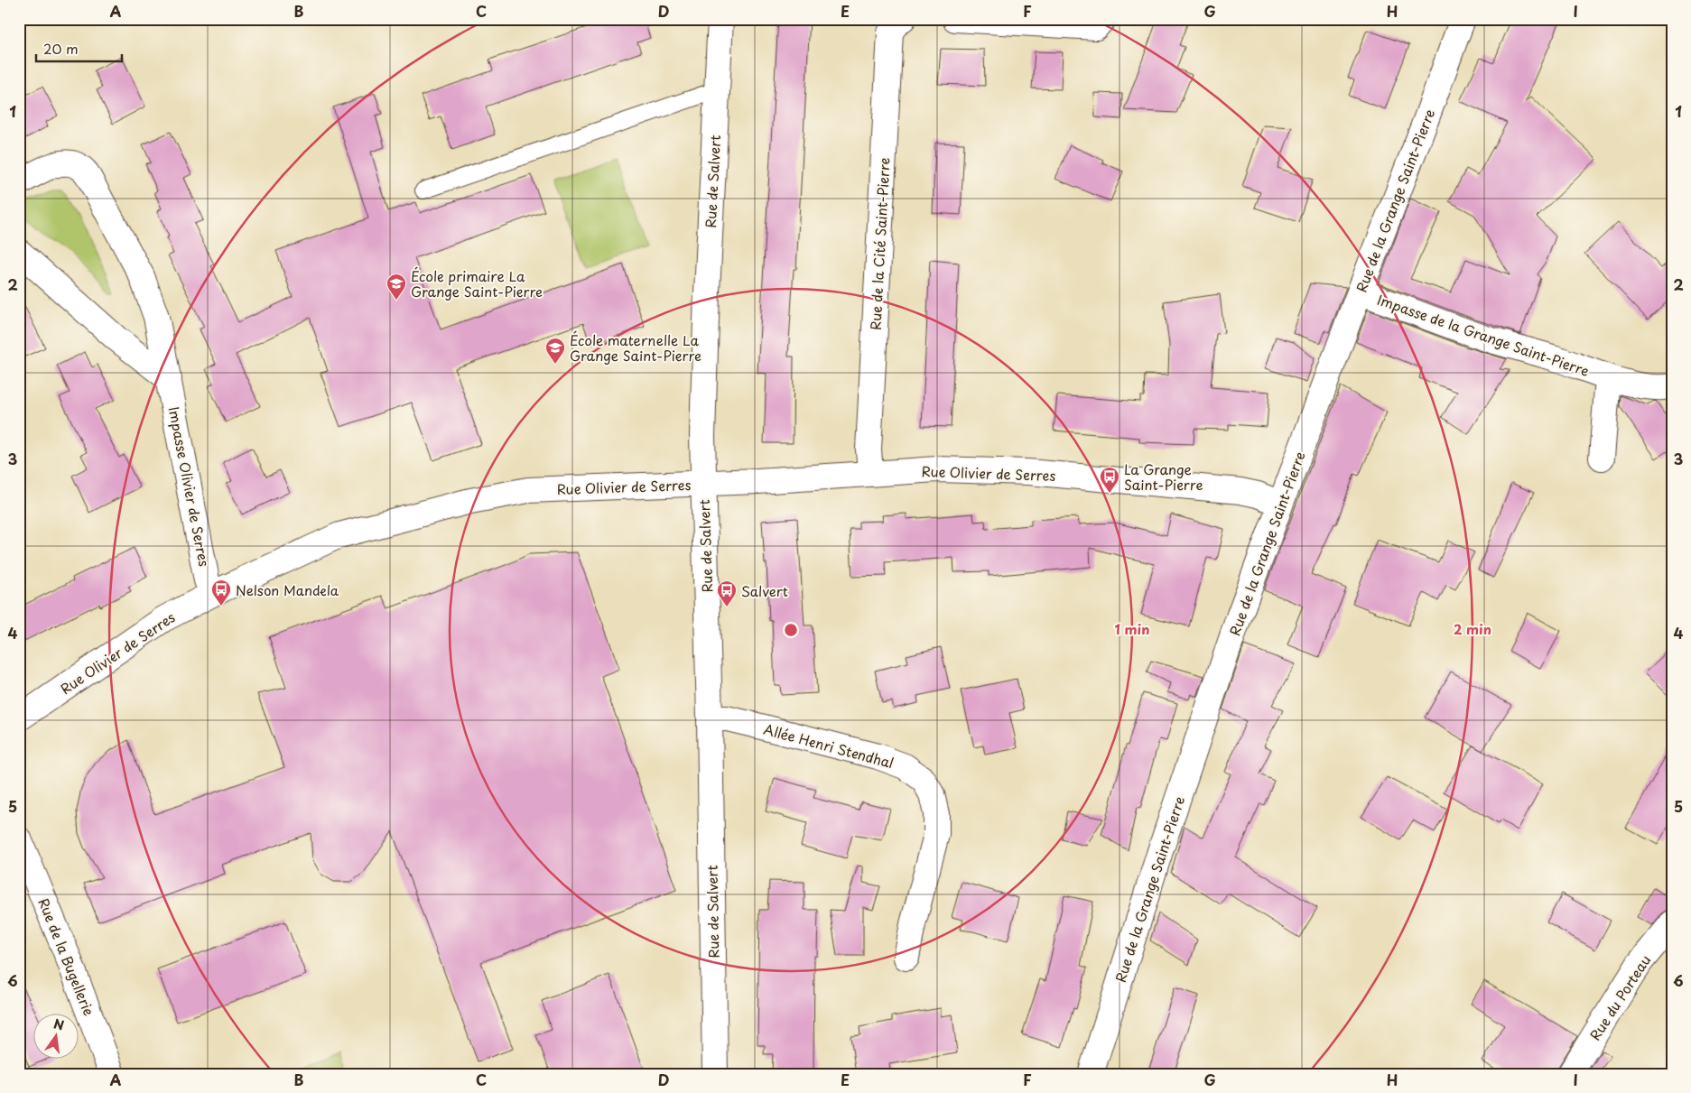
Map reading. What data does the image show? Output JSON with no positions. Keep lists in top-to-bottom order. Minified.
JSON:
{"streets":{"street":["Rue de Salvert","Rue de la Grange Saint-Pierre","Rue de la Cité Saint-Pierre","Impasse de la Grange Saint-Pierre","Rue Olivier de Serres","Impasse Olivier de Serres","Allée Henri Stendhal","Rue de la Bugellerie","Rue du Porteau"]},"crossings":[["Rue de Salvert","Rue Olivier de Serres"],["Rue de Salvert","Allée Henri Stendhal"],["Rue de la Grange Saint-Pierre","Impasse de la Grange Saint-Pierre"],["Rue de la Grange Saint-Pierre","Rue Olivier de Serres"],["Rue de la Cité Saint-Pierre","Rue Olivier de Serres"],["Rue Olivier de Serres","Impasse Olivier de Serres"]],"places":{"school or university":["École primaire La Grange Saint-Pierre","École maternelle La Grange Saint-Pierre"],"bus stop":["La Grange Saint-Pierre","Nelson Mandela","Salvert"]},"scale_bar":"20 m","north":"top","grid":{"columns":["A","B","C","D","E","F","G","H","I"],"rows":["1","2","3","4","5","6"]},"rings":["1 min","2 min"]}
